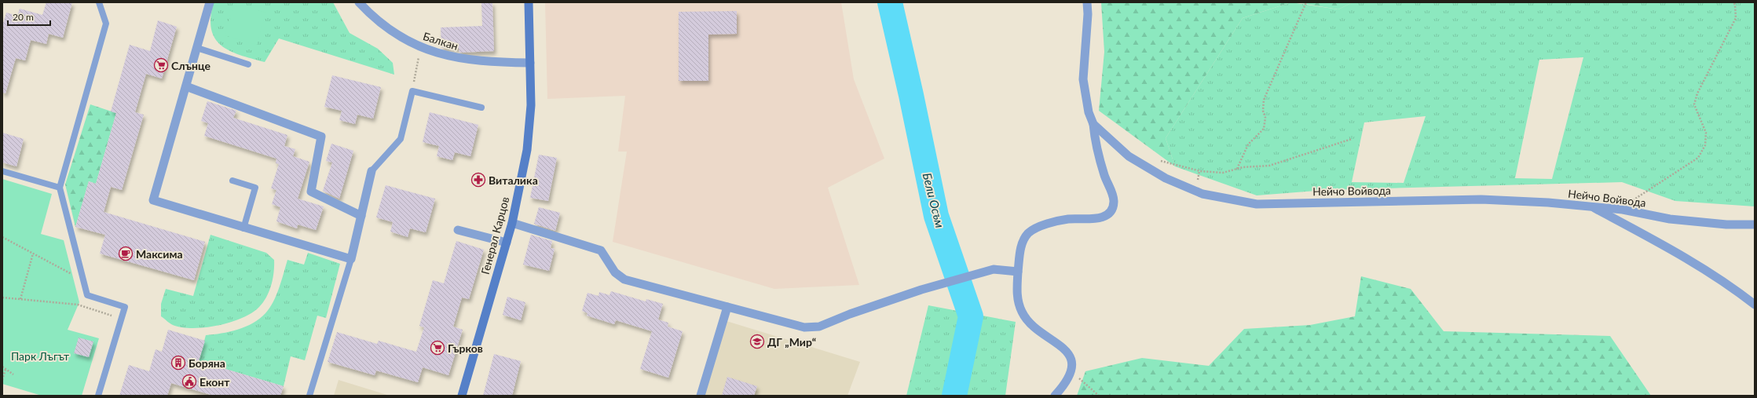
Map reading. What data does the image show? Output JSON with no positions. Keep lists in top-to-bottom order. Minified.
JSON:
{"streets":{"main road":["Генерал Карцов"],"street":["Балкан","Нейчо Войвода"]},"crossings":[["Балкан","Генерал Карцов"]],"water":["Бели Осъм"],"parks":["Парк Лъгът"],"places":{"supermarket":["Слънце","Гърков"],"pharmacy":["Виталика"],"cafe":["Максима"],"school or university":["ДГ „Мир“"],"building":["Боряна"],"public building":["Еконт"]},"scale_bar":"20 m"}
